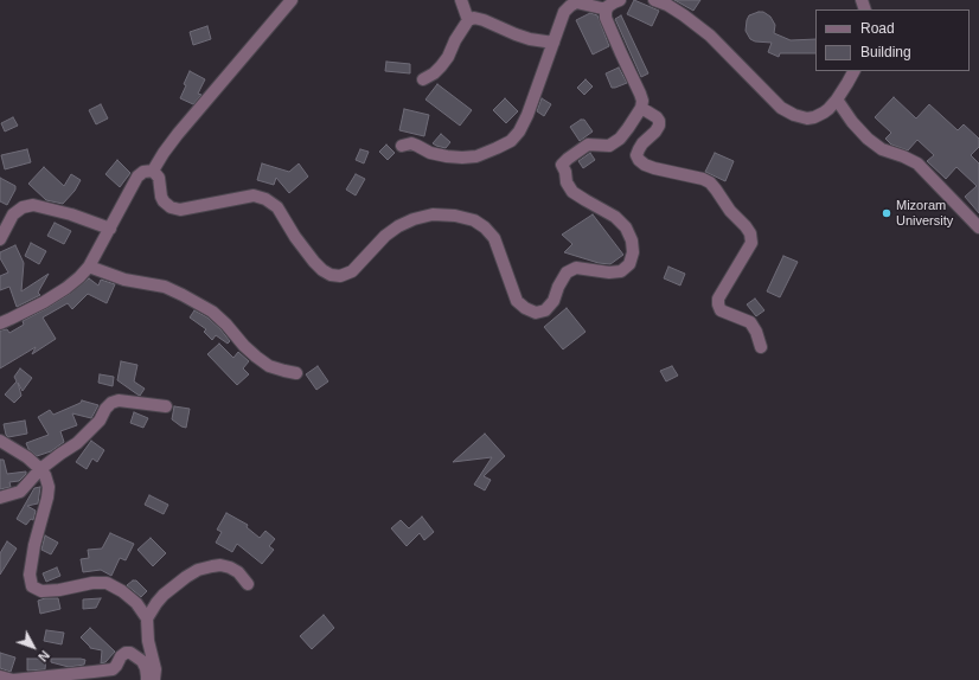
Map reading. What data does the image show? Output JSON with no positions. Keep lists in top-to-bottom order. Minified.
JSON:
{"places":["Mizoram University"],"legend":["Road","Building"],"north":"bottom right"}
